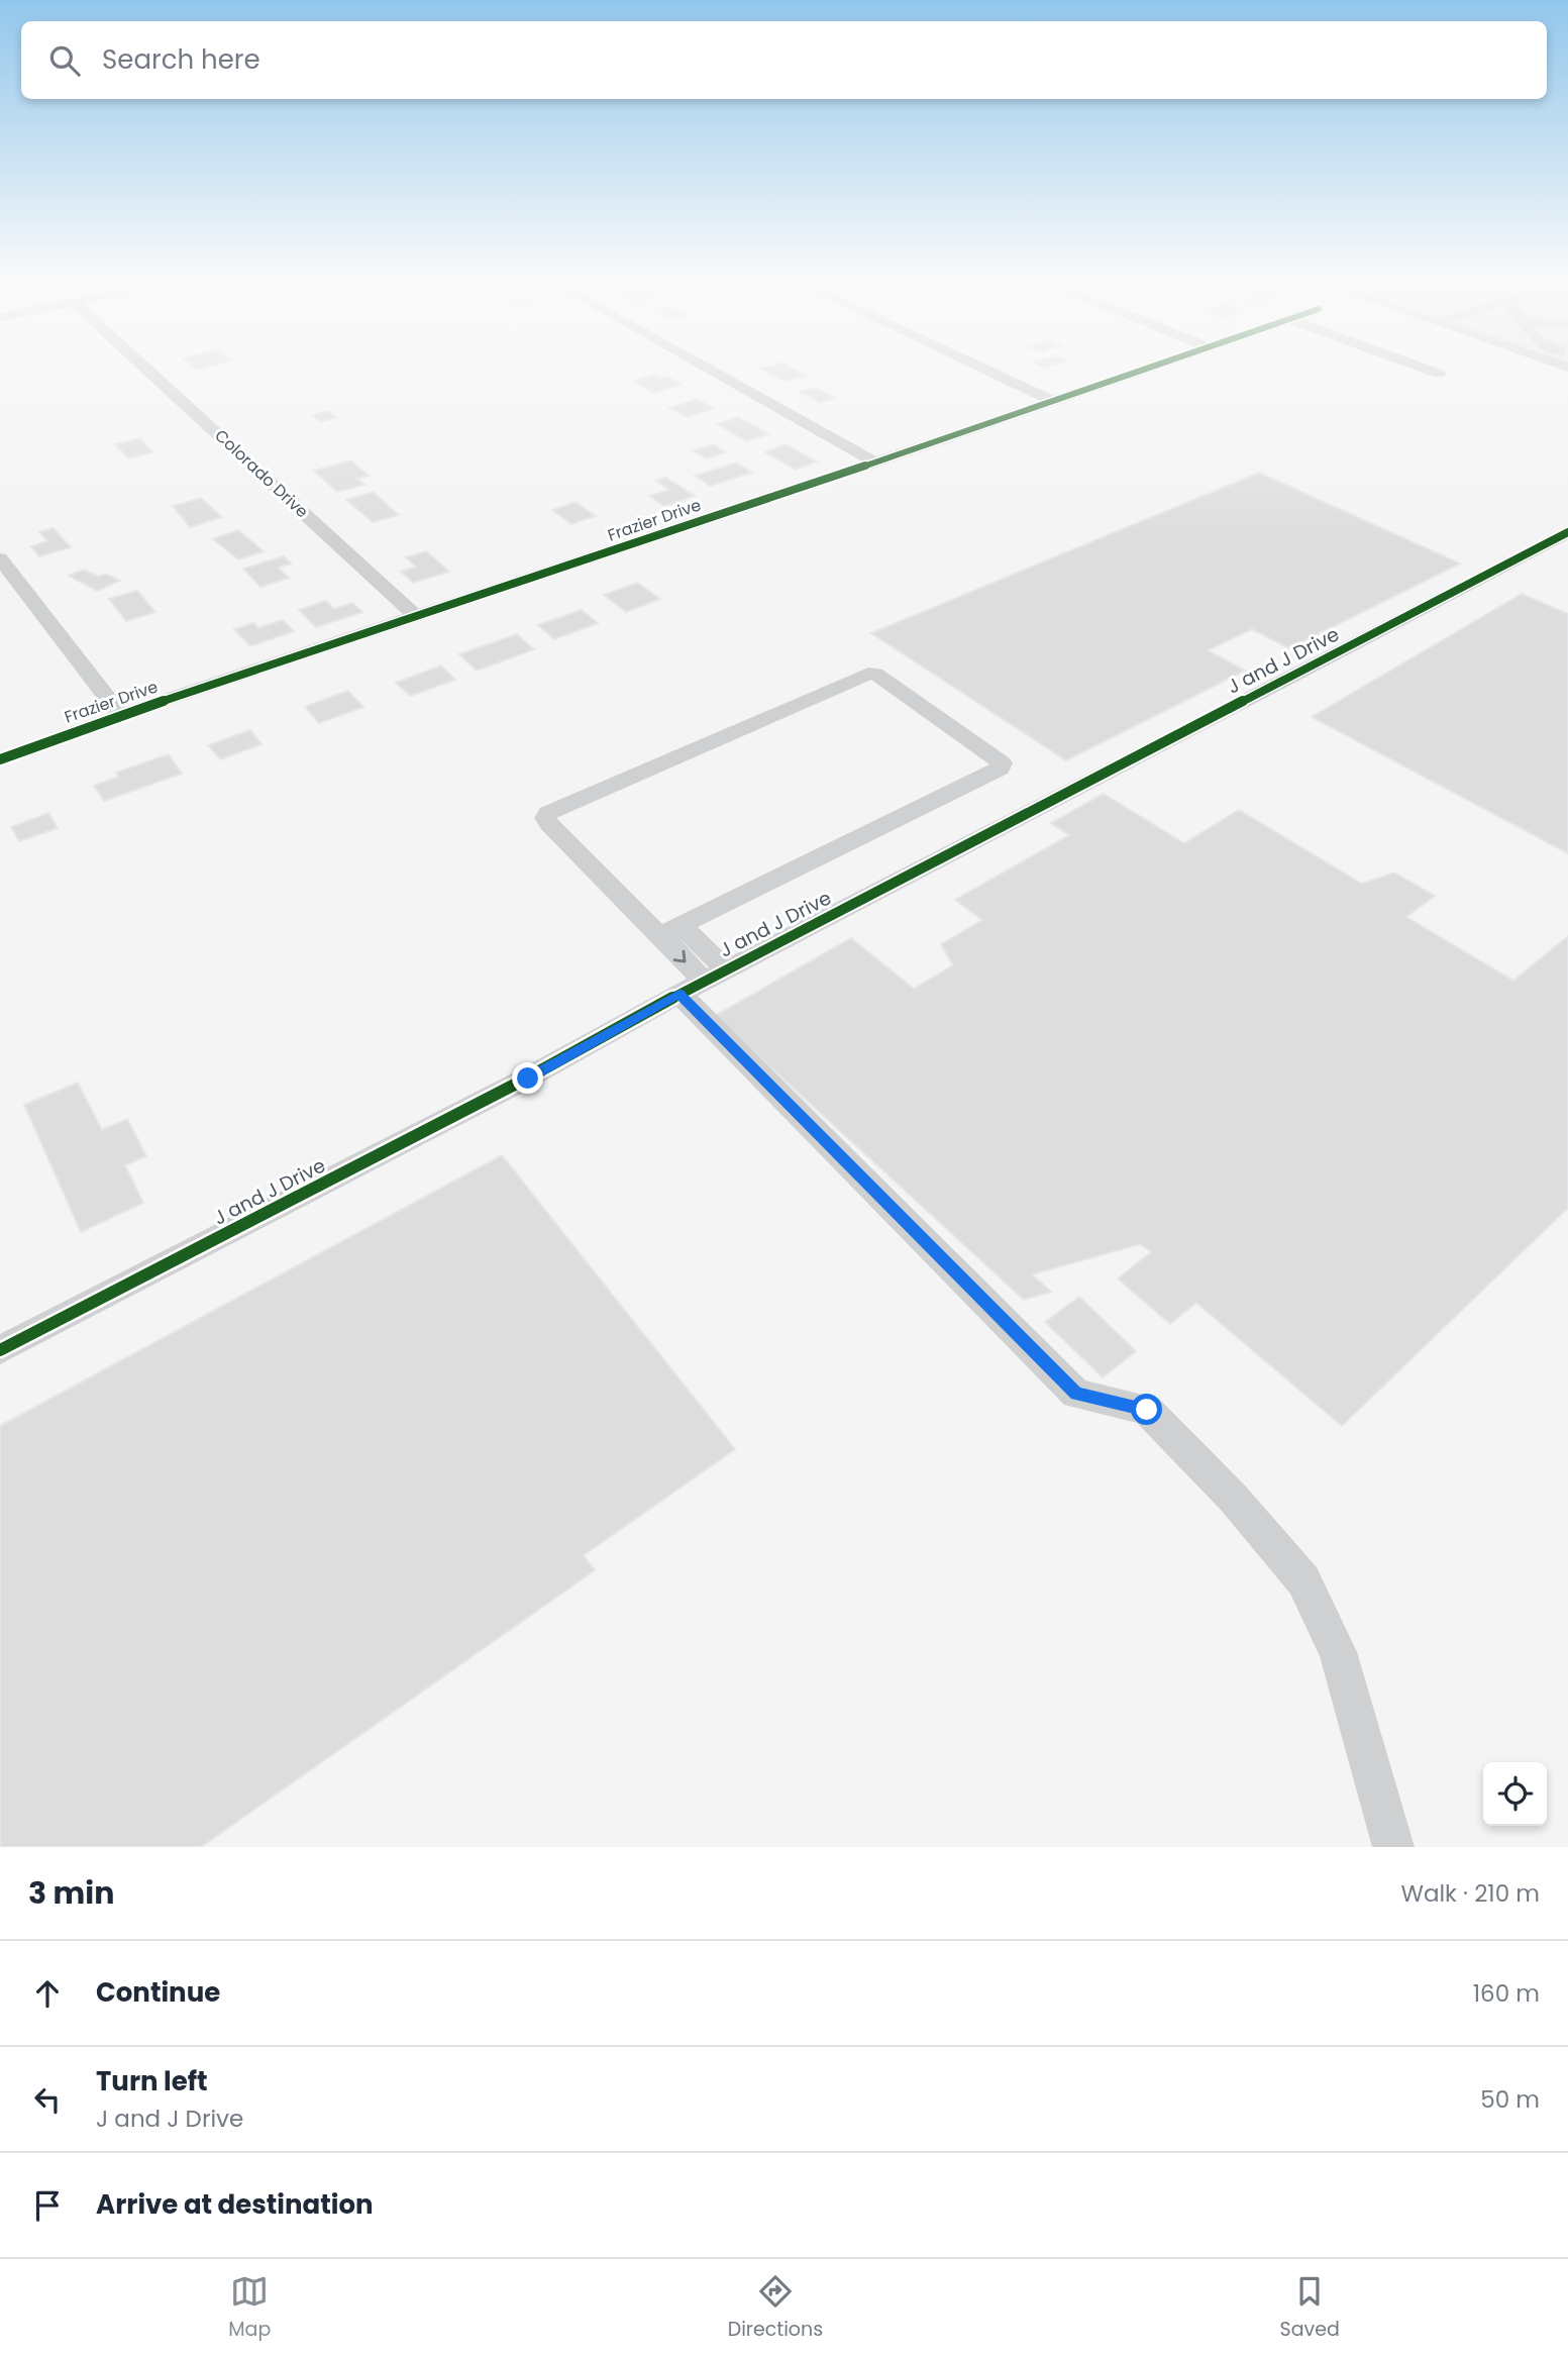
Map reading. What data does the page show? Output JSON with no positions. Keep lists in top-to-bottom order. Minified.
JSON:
{"streets":{"street":["Colorado Drive","Frazier Drive","J and J Drive"]},"crossings":[["Colorado Drive","Frazier Drive"]],"page":{"search":"Search here","heading":["3 min","Walk · 210 m"],"list":[["Continue","160 m"],["Turn left","J and J Drive","50 m"],"Arrive at destination"],"nav":["Map","Directions","Saved"]}}
